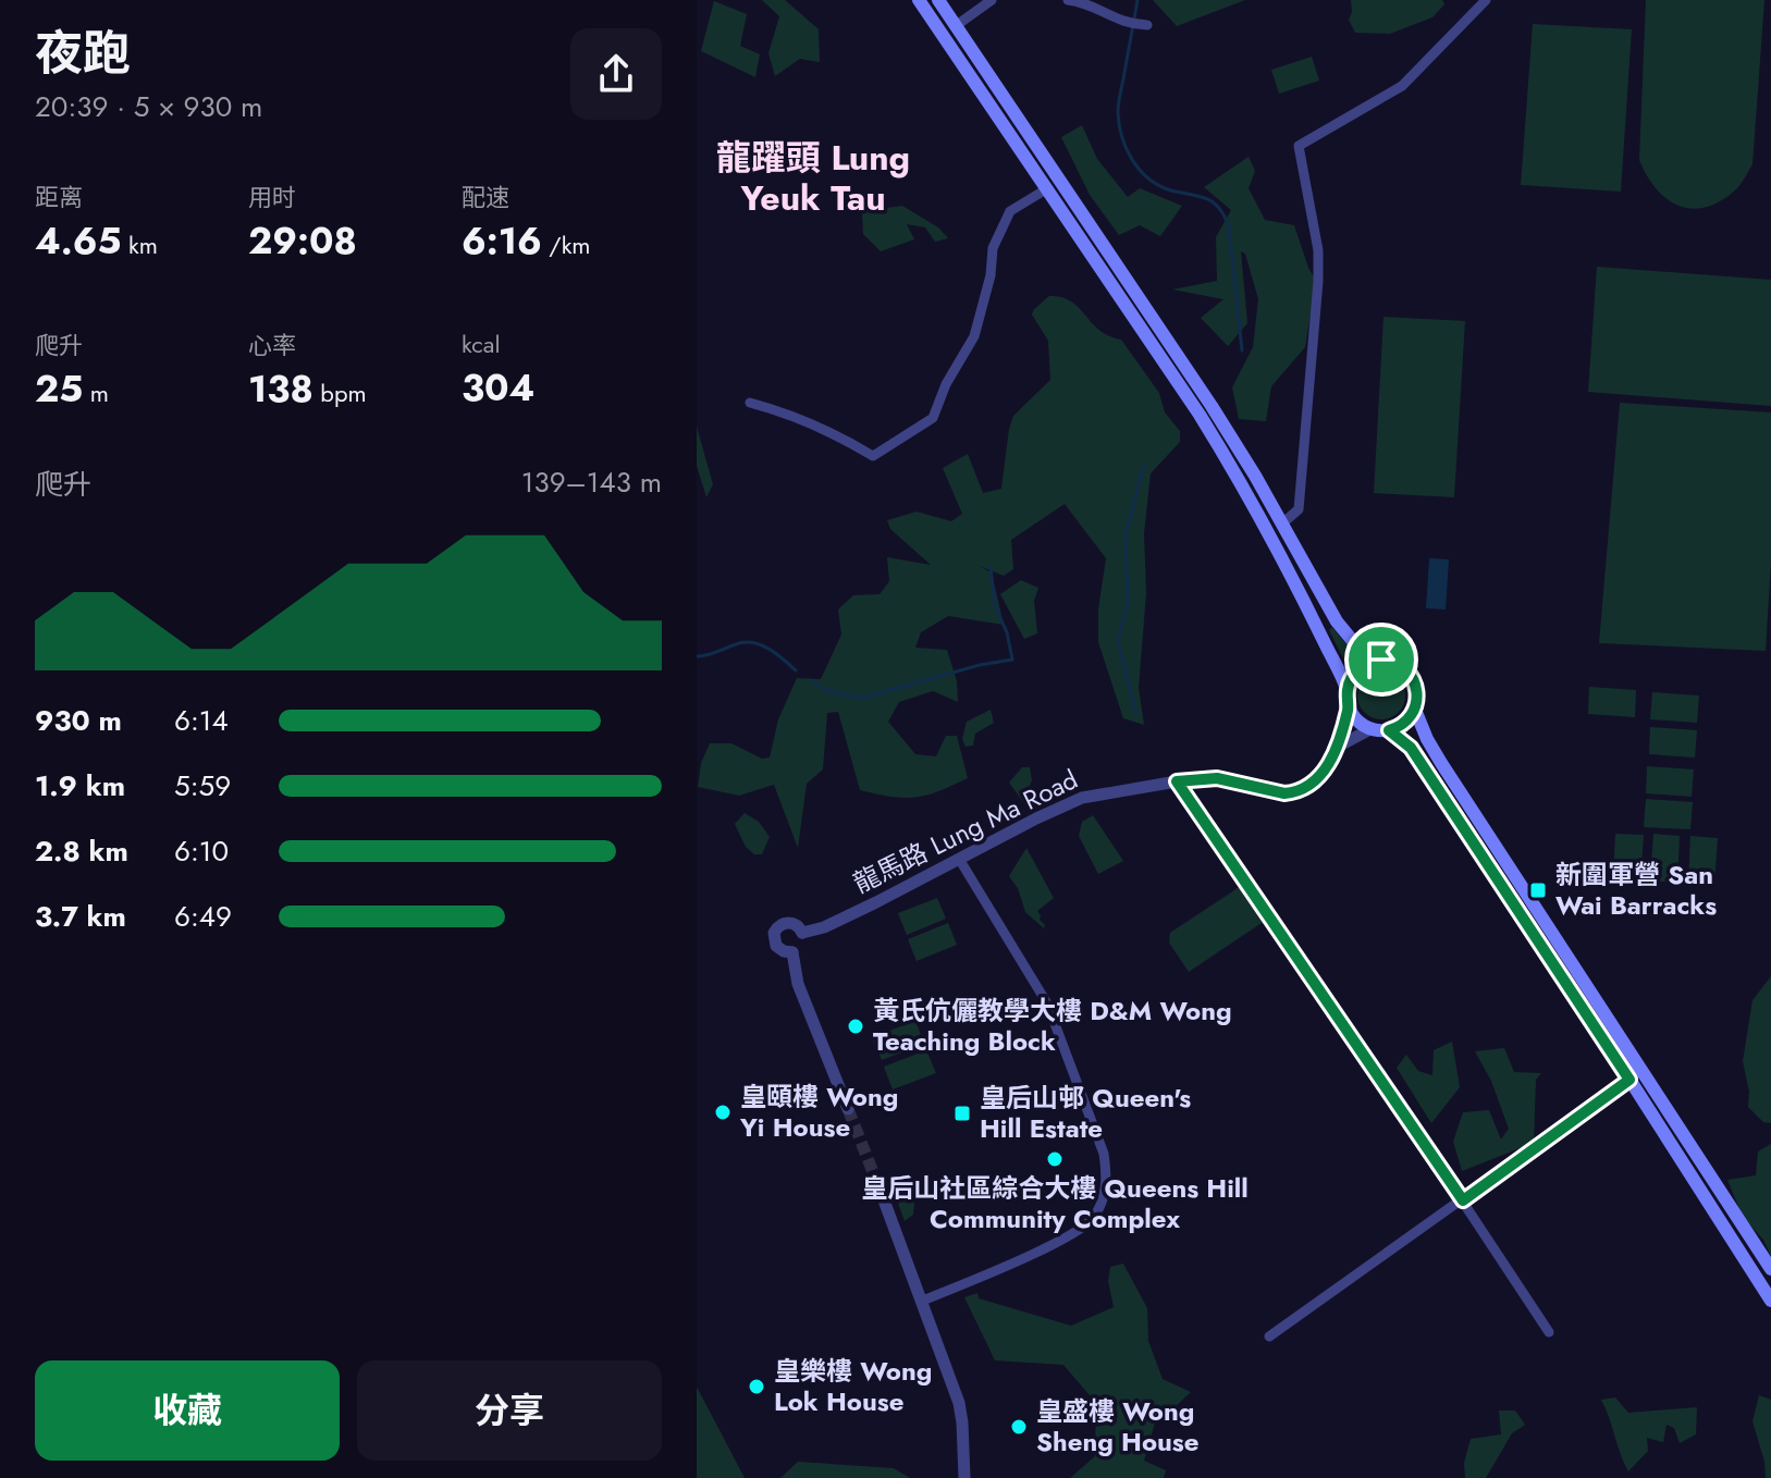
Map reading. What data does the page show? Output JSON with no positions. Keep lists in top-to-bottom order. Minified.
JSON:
{"streets":{"street":["龍馬路 Lung Ma Road"]},"districts":["龍躍頭 Lung Yeuk Tau"],"places":{"transit":["新圍軍營 San Wai Barracks","皇后山邨 Queen's Hill Estate"],"other":["黃氏伉儷教學大樓 D&M Wong Teaching Block","皇頤樓 Wong Yi House","皇后山社區綜合大樓 Queens Hill Community Complex","皇樂樓 Wong Lok House","皇盛樓 Wong Sheng House"]},"page":{"heading":["夜跑","20:39 · 5 × 930 m"],"stats":[["距离","4.65 km"],["用时","29:08"],["配速","6:16 /km"],["爬升","25 m"],["心率","138 bpm"],["kcal","304"]],"chart":["爬升","139–143 m"],"list":[{"name":"930 m","note":"6:14"},{"name":"1.9 km","note":"5:59"},{"name":"2.8 km","note":"6:10"},{"name":"3.7 km","note":"6:49"}],"buttons":["收藏","分享"]}}
